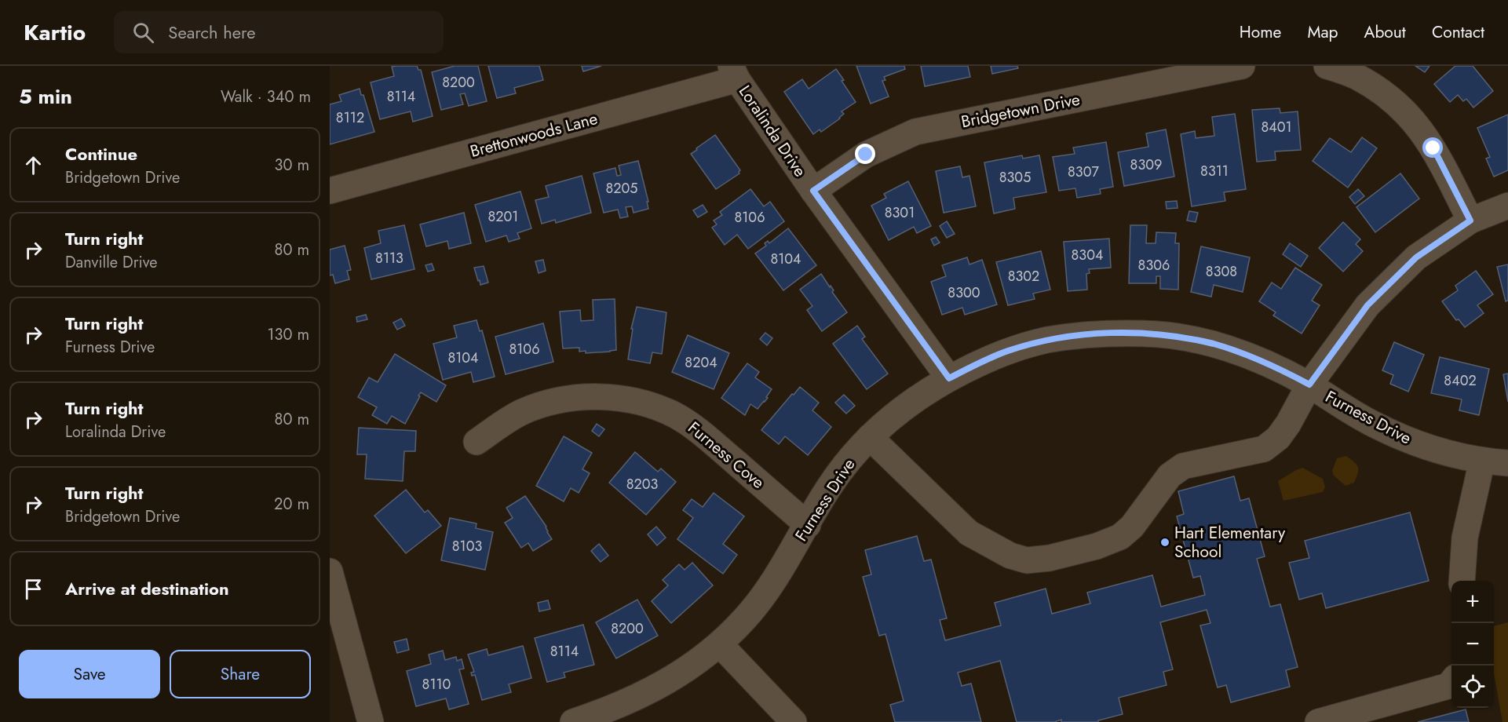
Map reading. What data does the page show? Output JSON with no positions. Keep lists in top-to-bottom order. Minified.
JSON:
{"streets":{"street":["Bridgetown Drive","Loralinda Drive","Brettonwoods Lane","Furness Drive","Furness Cove"]},"crossings":[["Bridgetown Drive","Loralinda Drive"],["Loralinda Drive","Brettonwoods Lane"],["Loralinda Drive","Furness Drive"],["Furness Drive","Furness Cove"]],"places":["Hart Elementary School"],"house_numbers":["8200","8114","8112","8401","8309","8311","8307","8305","8205","8301","8201","8106","8304","8113","8104","8306","8308","8302","8300","8106","8104","8204","8402","8203","8103","8200","8114","8110"],"page":{"header":"Kartio","search":"Search here","nav":["Home","Map","About","Contact"],"heading":["5 min","Walk · 340 m"],"list":[["Continue","Bridgetown Drive","30 m"],["Turn right","Danville Drive","80 m"],["Turn right","Furness Drive","130 m"],["Turn right","Loralinda Drive","80 m"],["Turn right","Bridgetown Drive","20 m"],"Arrive at destination"],"map_buttons":["+","−"],"buttons":["Save","Share"]}}
